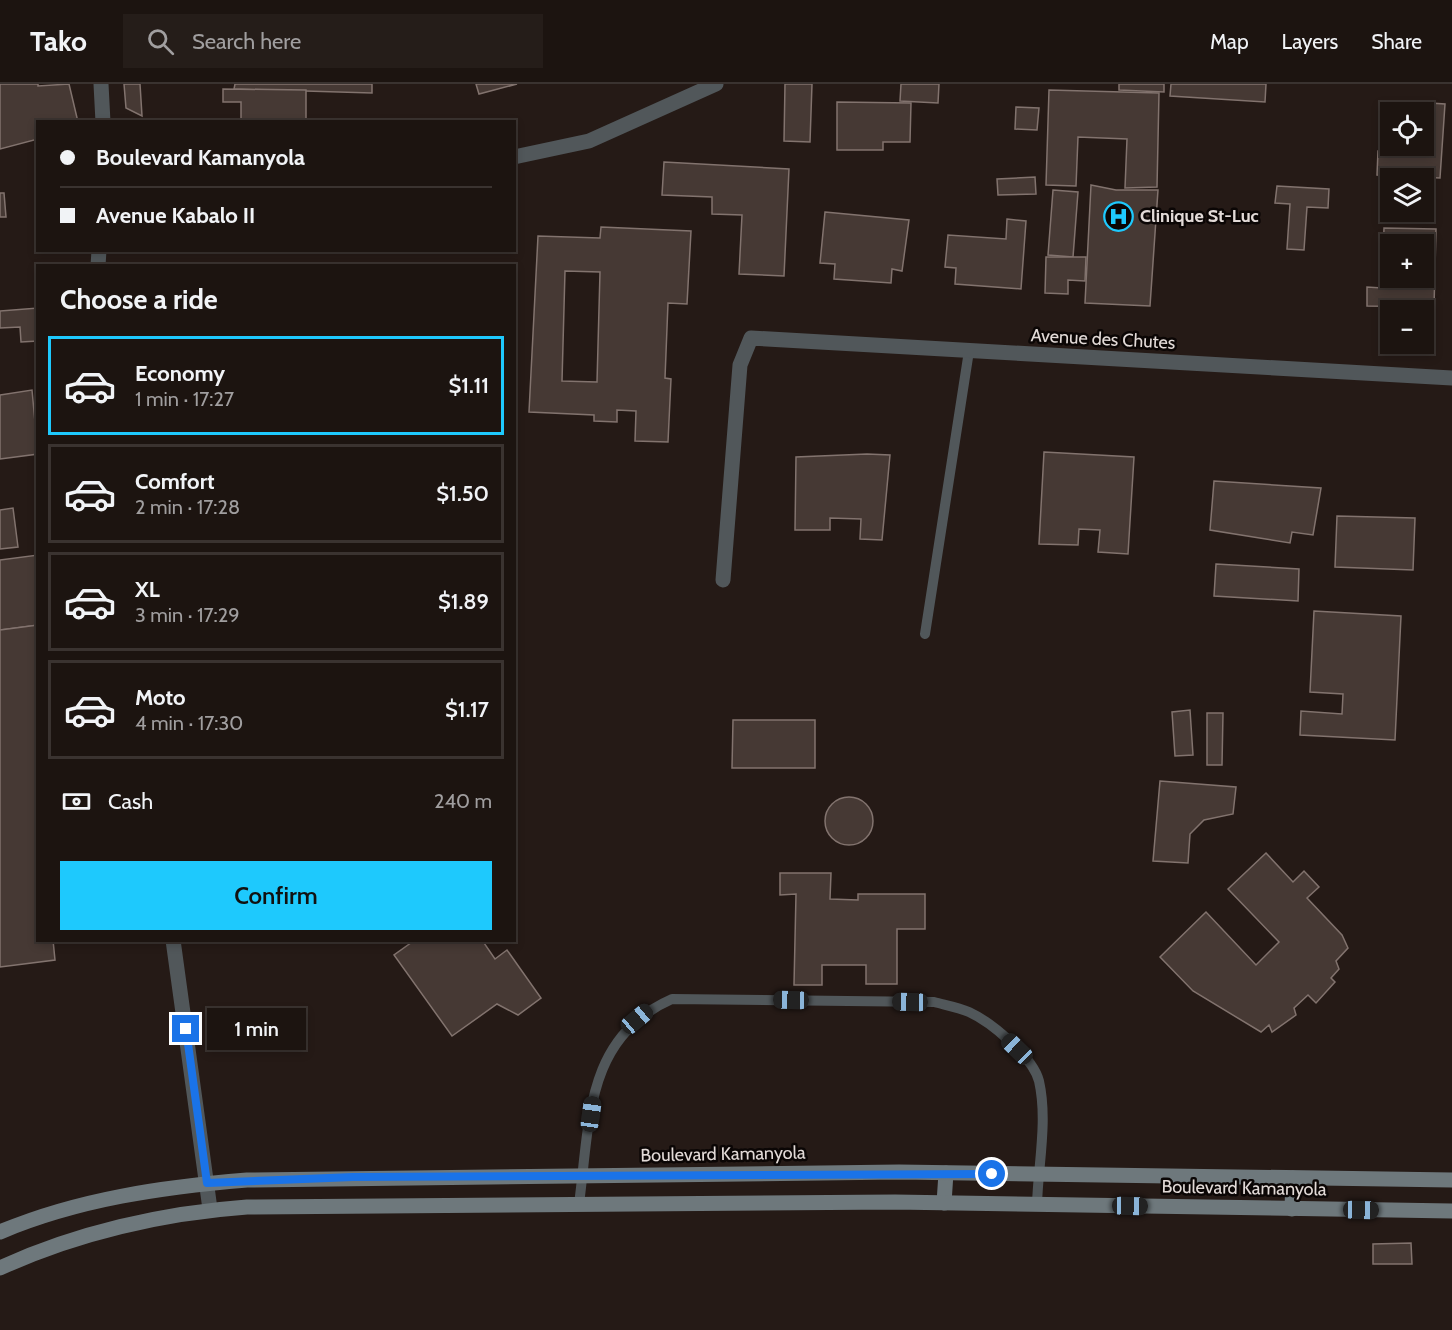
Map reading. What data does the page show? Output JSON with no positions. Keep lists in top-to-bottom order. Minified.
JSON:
{"streets":{"main road":["Boulevard Kamanyola"],"street":["Avenue des Chutes"]},"places":{"hospital":["Clinique St-Luc"]},"page":{"header":"Tako","search":"Search here","nav":["Map","Layers","Share"],"map_buttons":["+","−"],"banner":["Boulevard Kamanyola","Avenue Kabalo II"],"heading":"Choose a ride","list":[{"name":"Economy","note":"1 min · 17:27","value":"$1.11"},{"name":"Comfort","note":"2 min · 17:28","value":"$1.50"},{"name":"XL","note":"3 min · 17:29","value":"$1.89"},{"name":"Moto","note":"4 min · 17:30","value":"$1.17"}],"pay":["Cash","240 m"],"buttons":"Confirm","bubble":"1 min"}}
